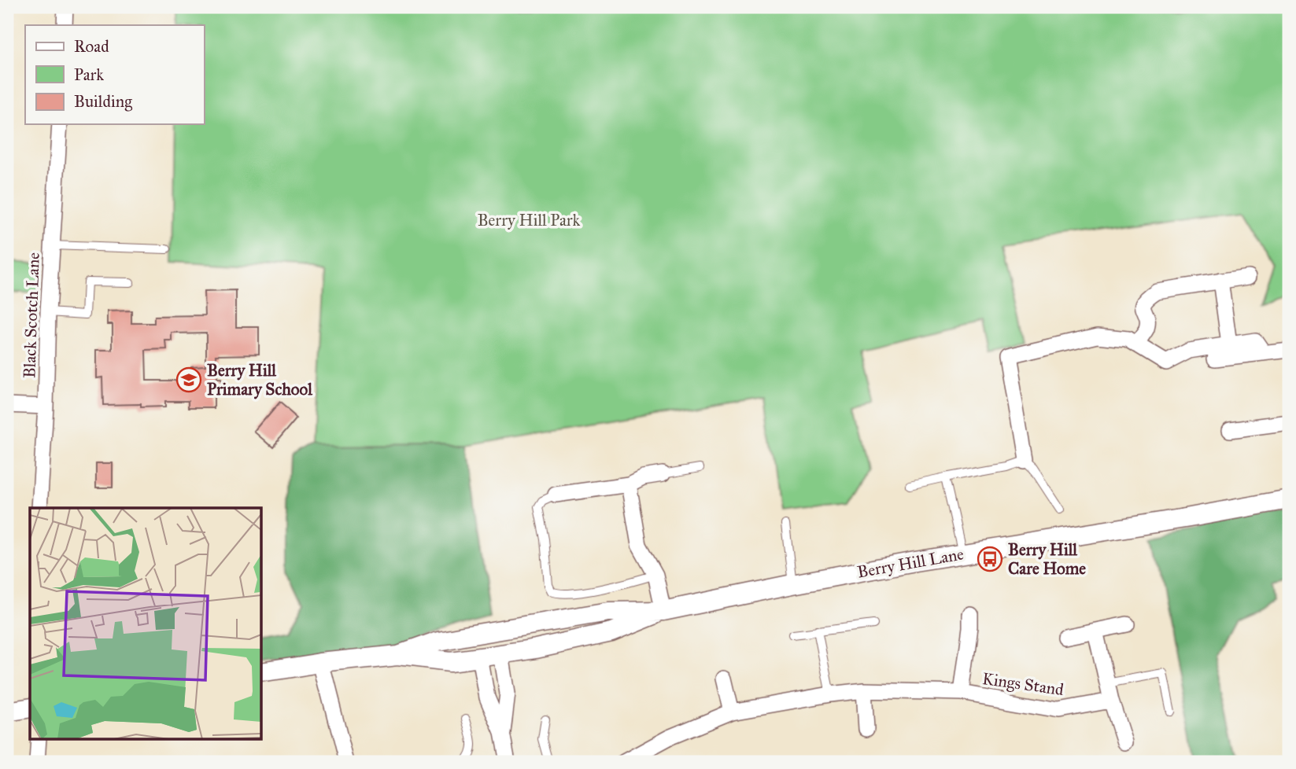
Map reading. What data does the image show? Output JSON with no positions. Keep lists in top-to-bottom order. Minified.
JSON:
{"streets":{"street":["Black Scotch Lane","Berry Hill Lane","Kings Stand"]},"parks":["Berry Hill Park"],"places":{"school or university":["Berry Hill Primary School"],"bus stop":["Berry Hill Care Home"]},"legend":["Road","Park","Building"]}
